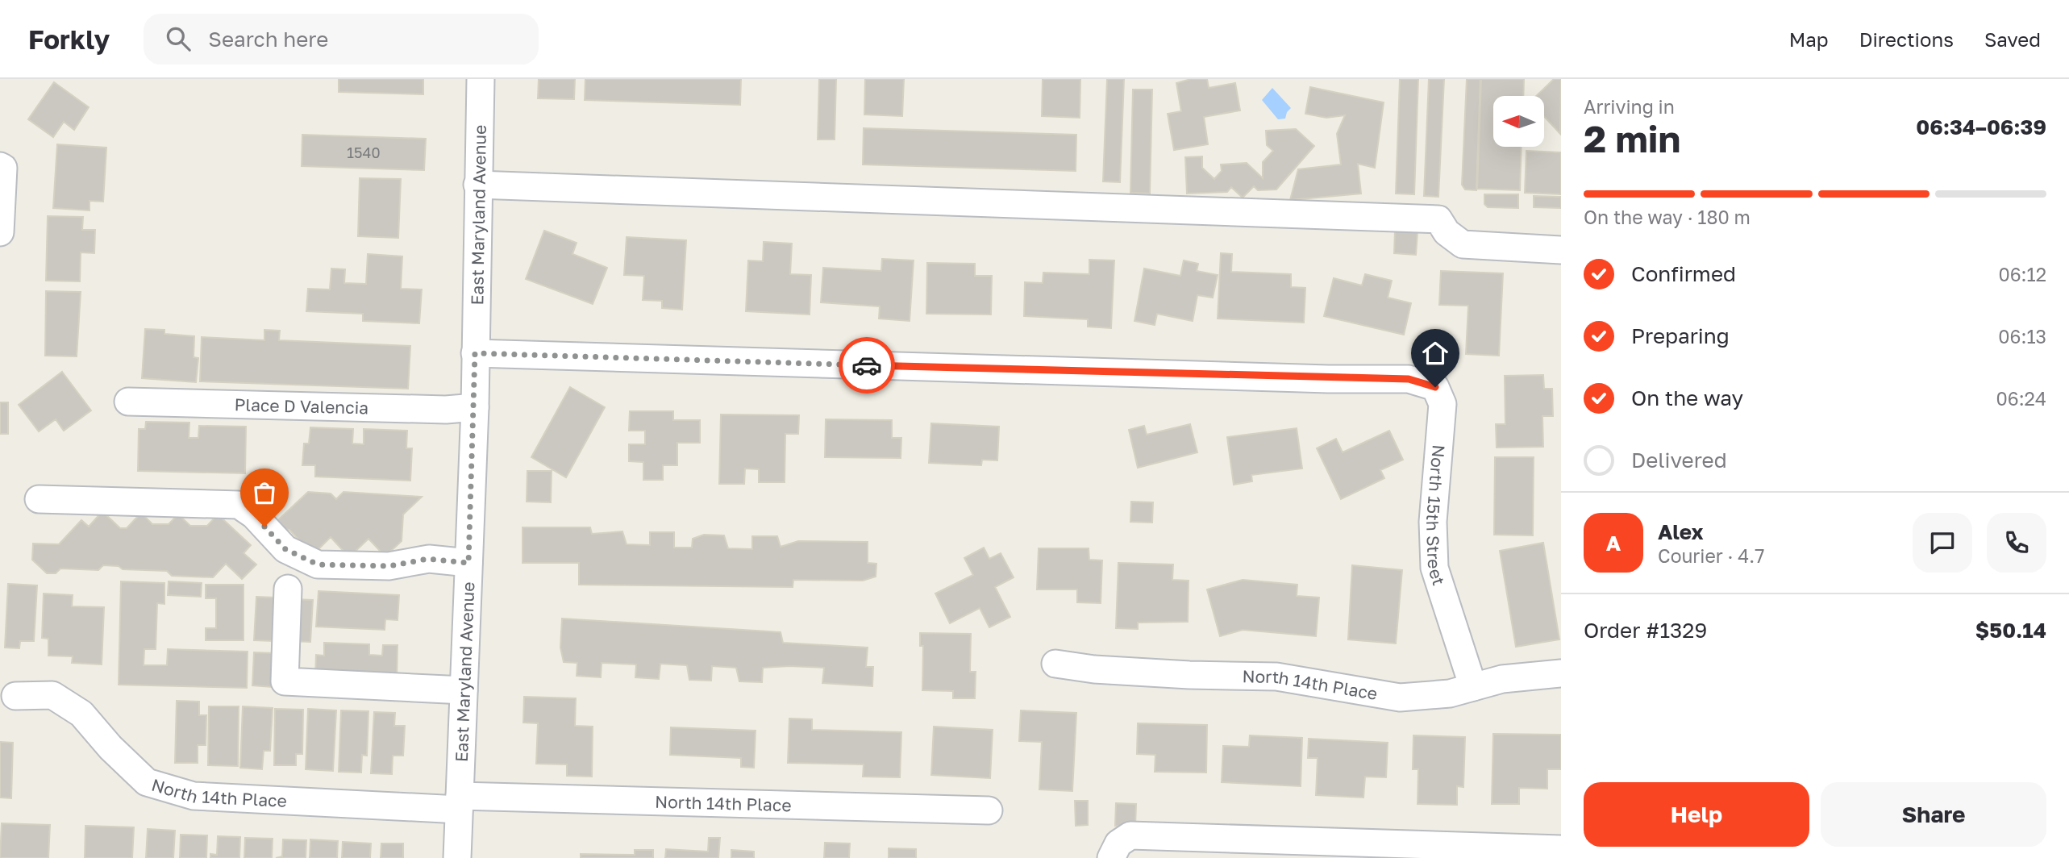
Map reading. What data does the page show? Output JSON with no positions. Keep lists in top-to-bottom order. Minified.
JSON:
{"streets":{"street":["East Maryland Avenue","Place D Valencia","North 15th Street","North 14th Place"]},"crossings":[["East Maryland Avenue","Place D Valencia"],["East Maryland Avenue","North 15th Street"],["East Maryland Avenue","North 14th Place"],["North 15th Street","North 14th Place"]],"house_numbers":["1540"],"north":"left","page":{"header":"Forkly","search":"Search here","nav":["Map","Directions","Saved"],"heading":["2 min","Arriving in","06:34–06:39"],"panel":["Alex","Courier · 4.7","Order #1329","$50.14"],"bar":"On the way · 180 m","list":[["Confirmed","06:12"],["Preparing","06:13"],["On the way","06:24"],"Delivered"],"round":"A","buttons":["Help","Share"]}}
